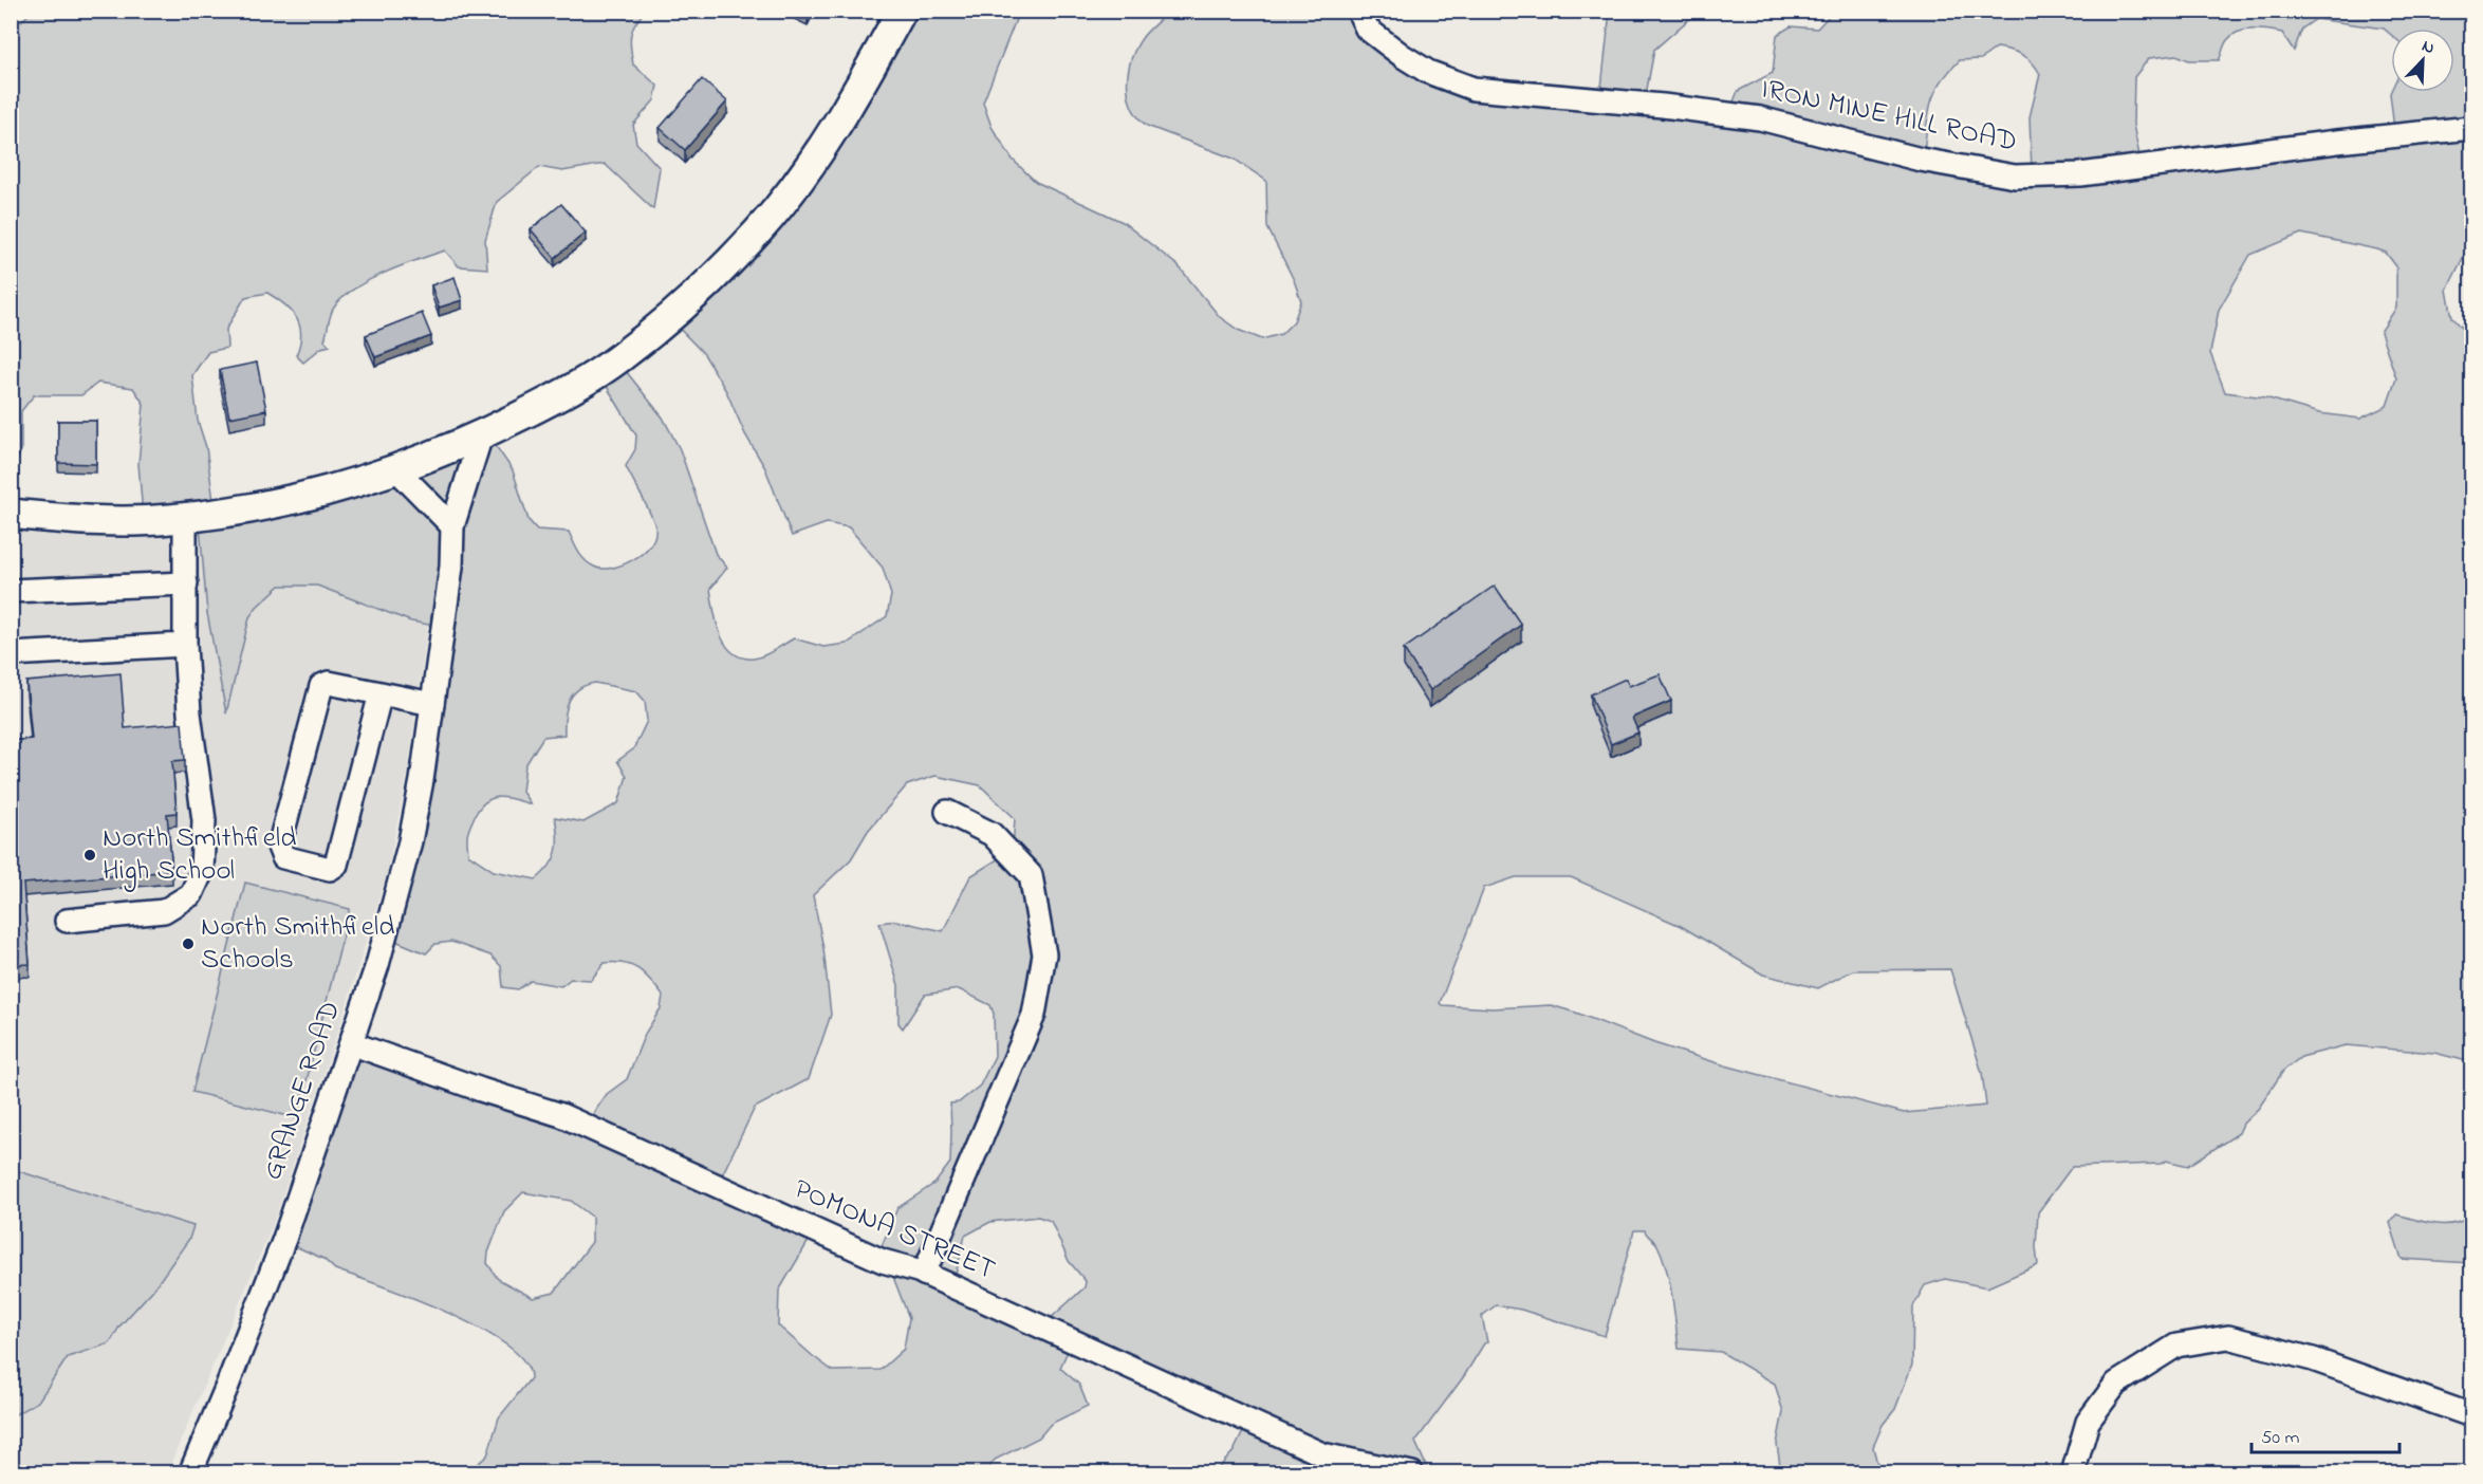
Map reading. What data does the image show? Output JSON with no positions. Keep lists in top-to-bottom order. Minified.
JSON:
{"streets":{"street":["IRON MINE HILL ROAD","GRANGE ROAD","POMONA STREET"]},"crossings":[["GRANGE ROAD","POMONA STREET"]],"places":["North Smithfield High School","North Smithfield Schools"],"scale_bar":"50 m","north":"top right"}
